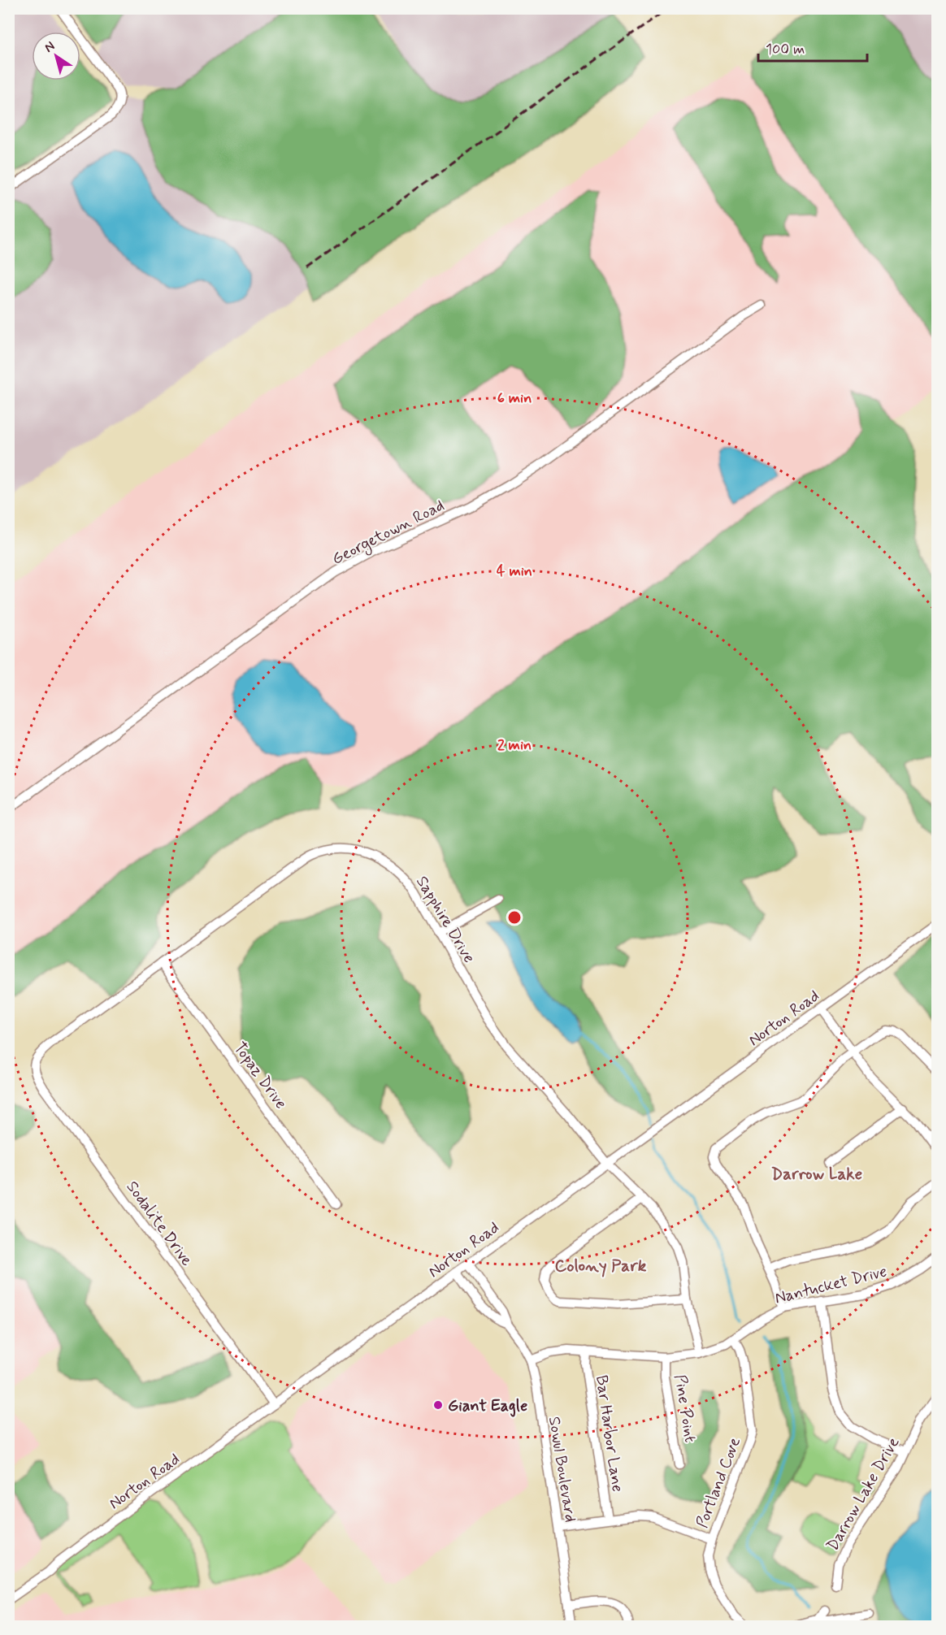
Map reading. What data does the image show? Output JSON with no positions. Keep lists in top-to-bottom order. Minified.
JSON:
{"streets":{"street":["Georgetown Road","Sapphire Drive","Norton Road","Topaz Drive","Sodalite Drive","Nantucket Drive","Pine Point","Bar Harbor Lane","Sowul Boulevard","Portland Cove","Darrow Lake Drive"]},"crossings":[["Sapphire Drive","Norton Road"],["Sapphire Drive","Topaz Drive"],["Sapphire Drive","Sodalite Drive"],["Sapphire Drive","Nantucket Drive"],["Norton Road","Sodalite Drive"],["Norton Road","Sowul Boulevard"],["Nantucket Drive","Pine Point"],["Nantucket Drive","Bar Harbor Lane"],["Nantucket Drive","Sowul Boulevard"],["Nantucket Drive","Portland Cove"]],"districts":["Darrow Lake","Colony Park"],"places":["Giant Eagle"],"scale_bar":"100 m","north":"top left","rings":["6 min","4 min","2 min"]}
